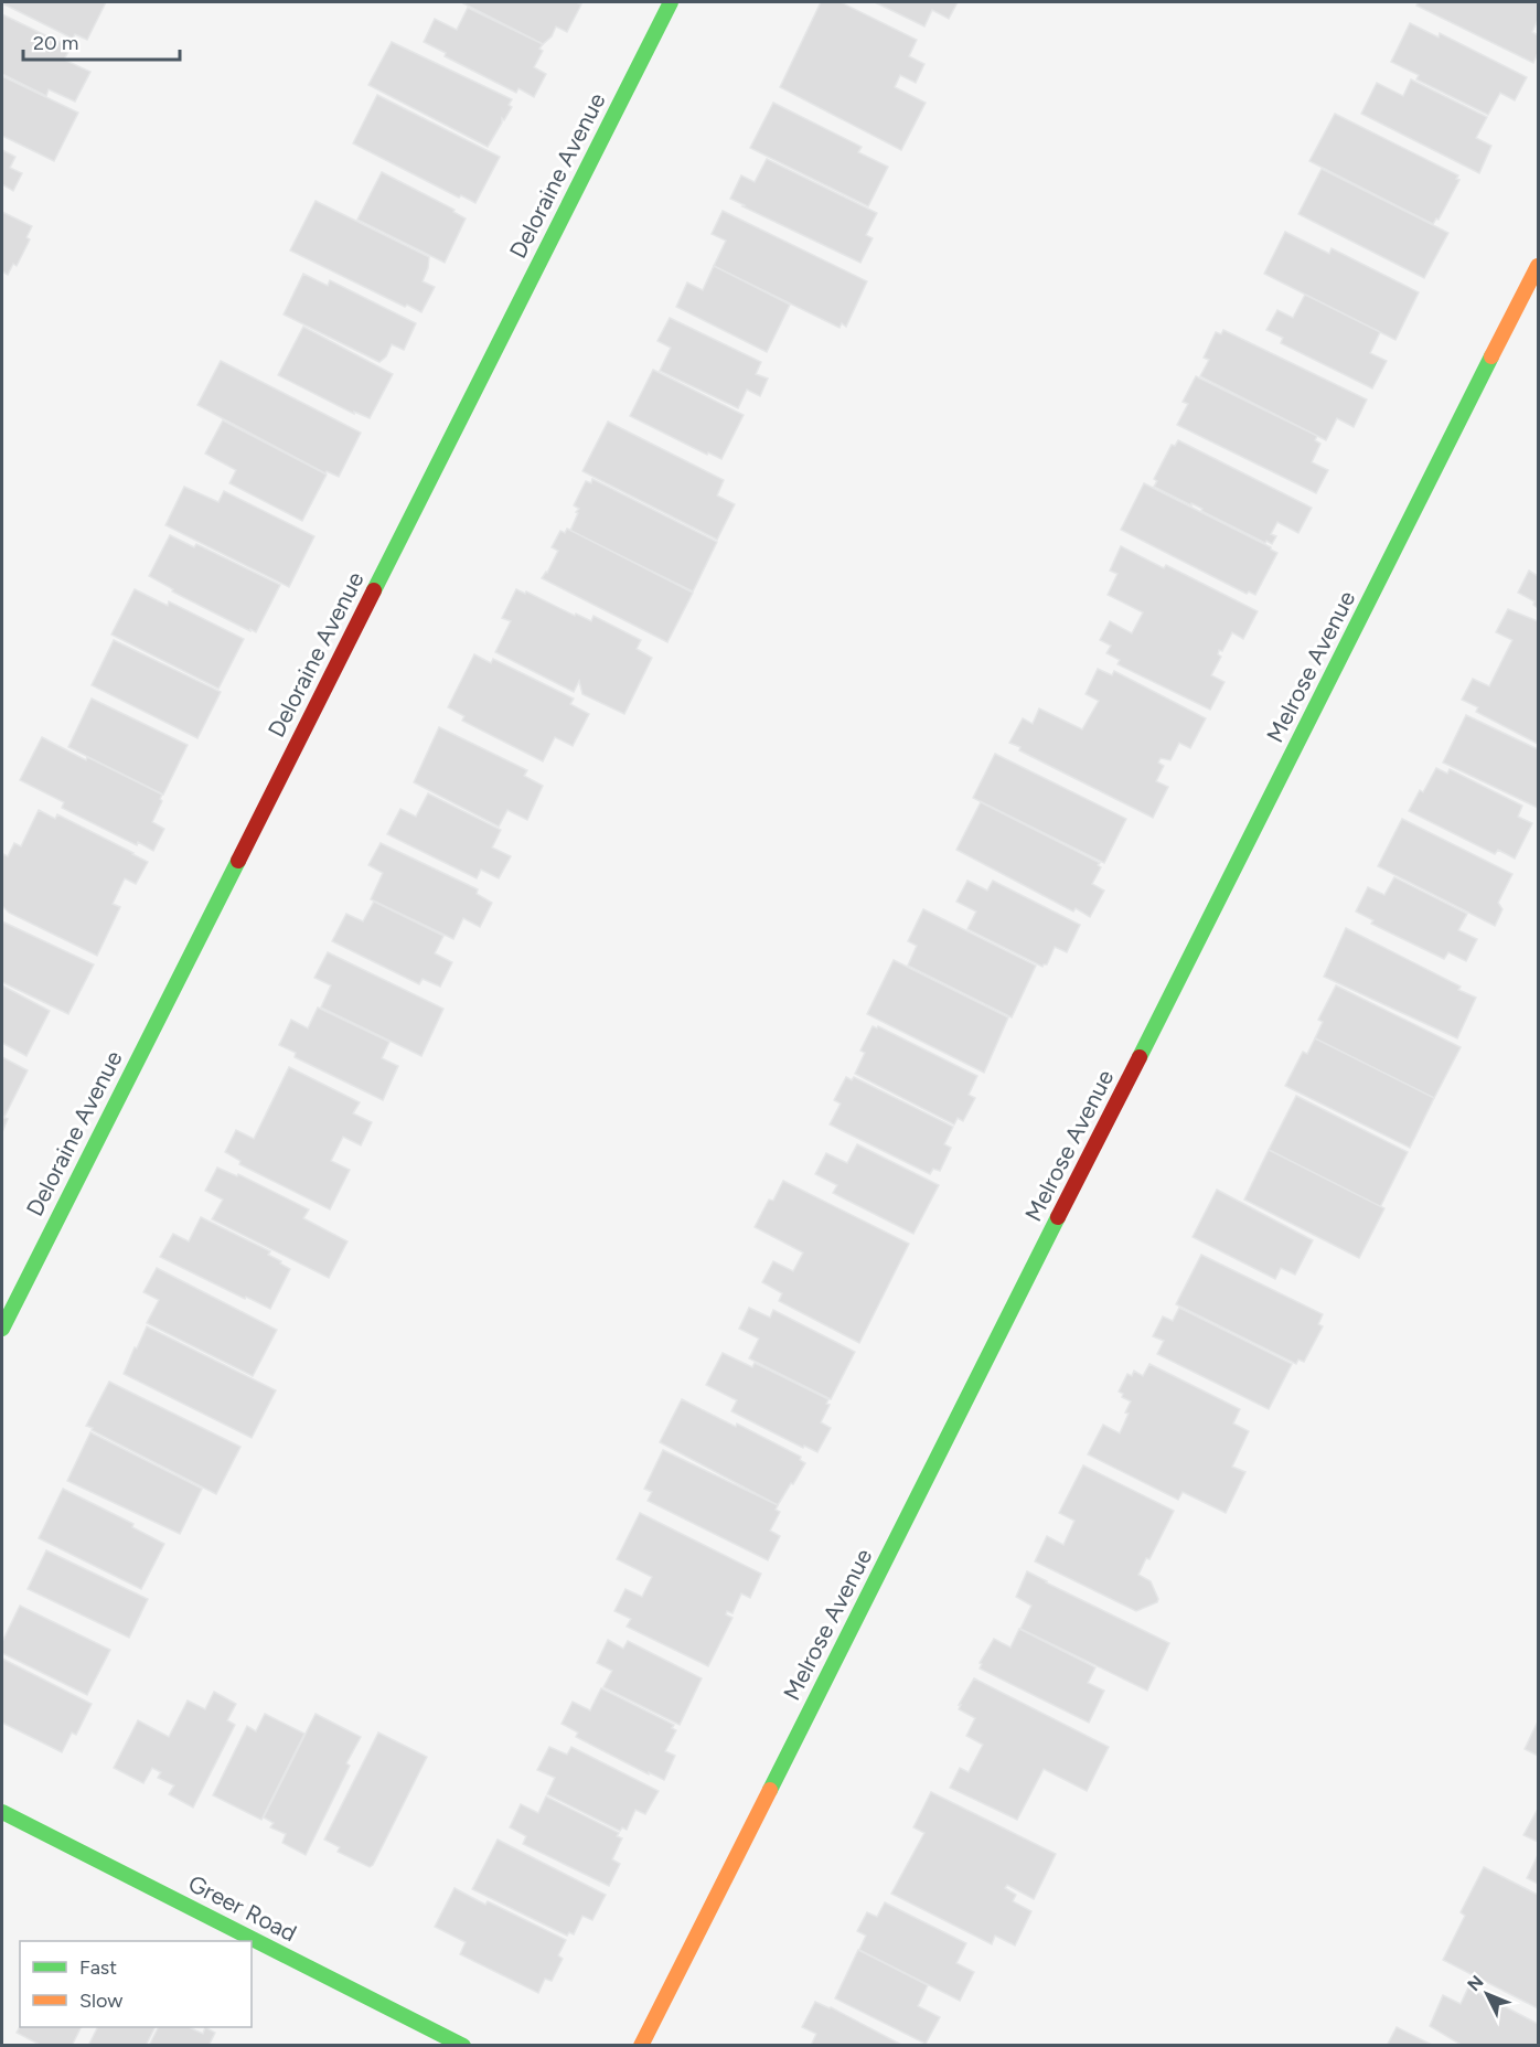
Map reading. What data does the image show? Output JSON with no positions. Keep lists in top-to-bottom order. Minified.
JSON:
{"streets":{"street":["Deloraine Avenue","Melrose Avenue","Greer Road"]},"legend":["Fast","Slow"],"scale_bar":"20 m","north":"top left"}
